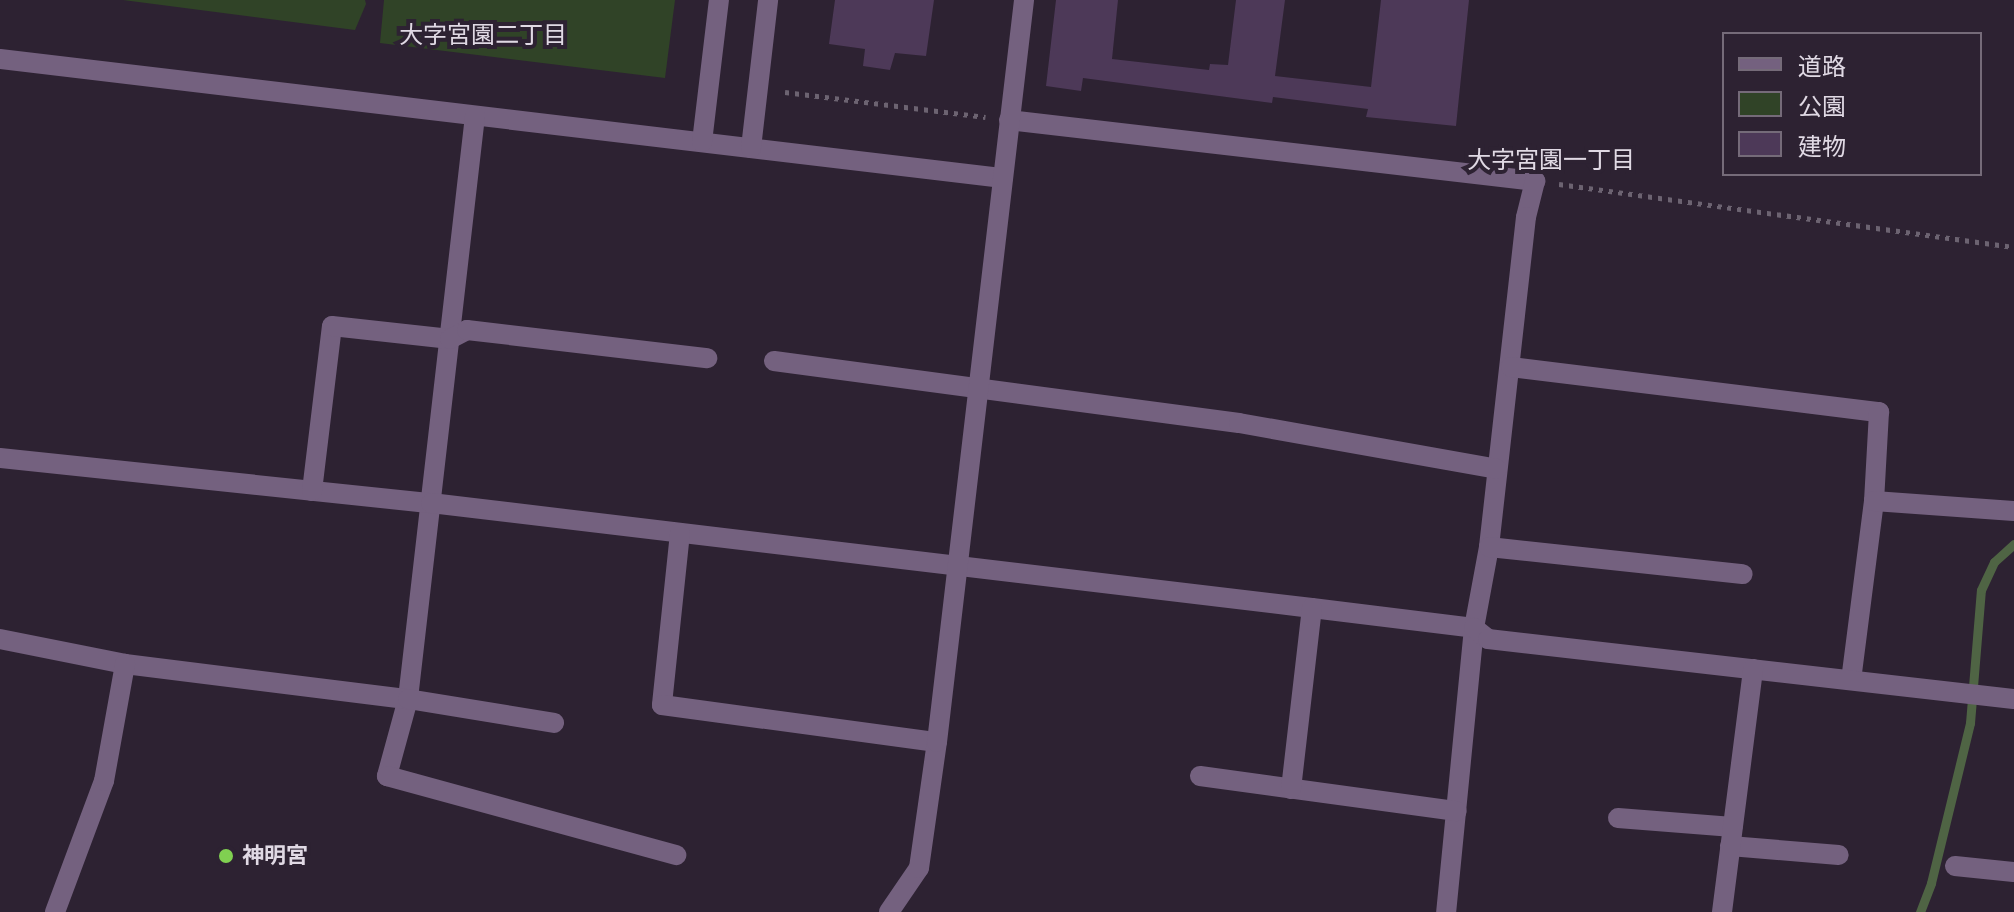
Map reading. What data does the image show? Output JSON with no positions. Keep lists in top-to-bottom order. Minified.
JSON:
{"districts":["大字宮園二丁目","大字宮園一丁目"],"places":["神明宮"],"legend":["道路","公園","建物"]}
